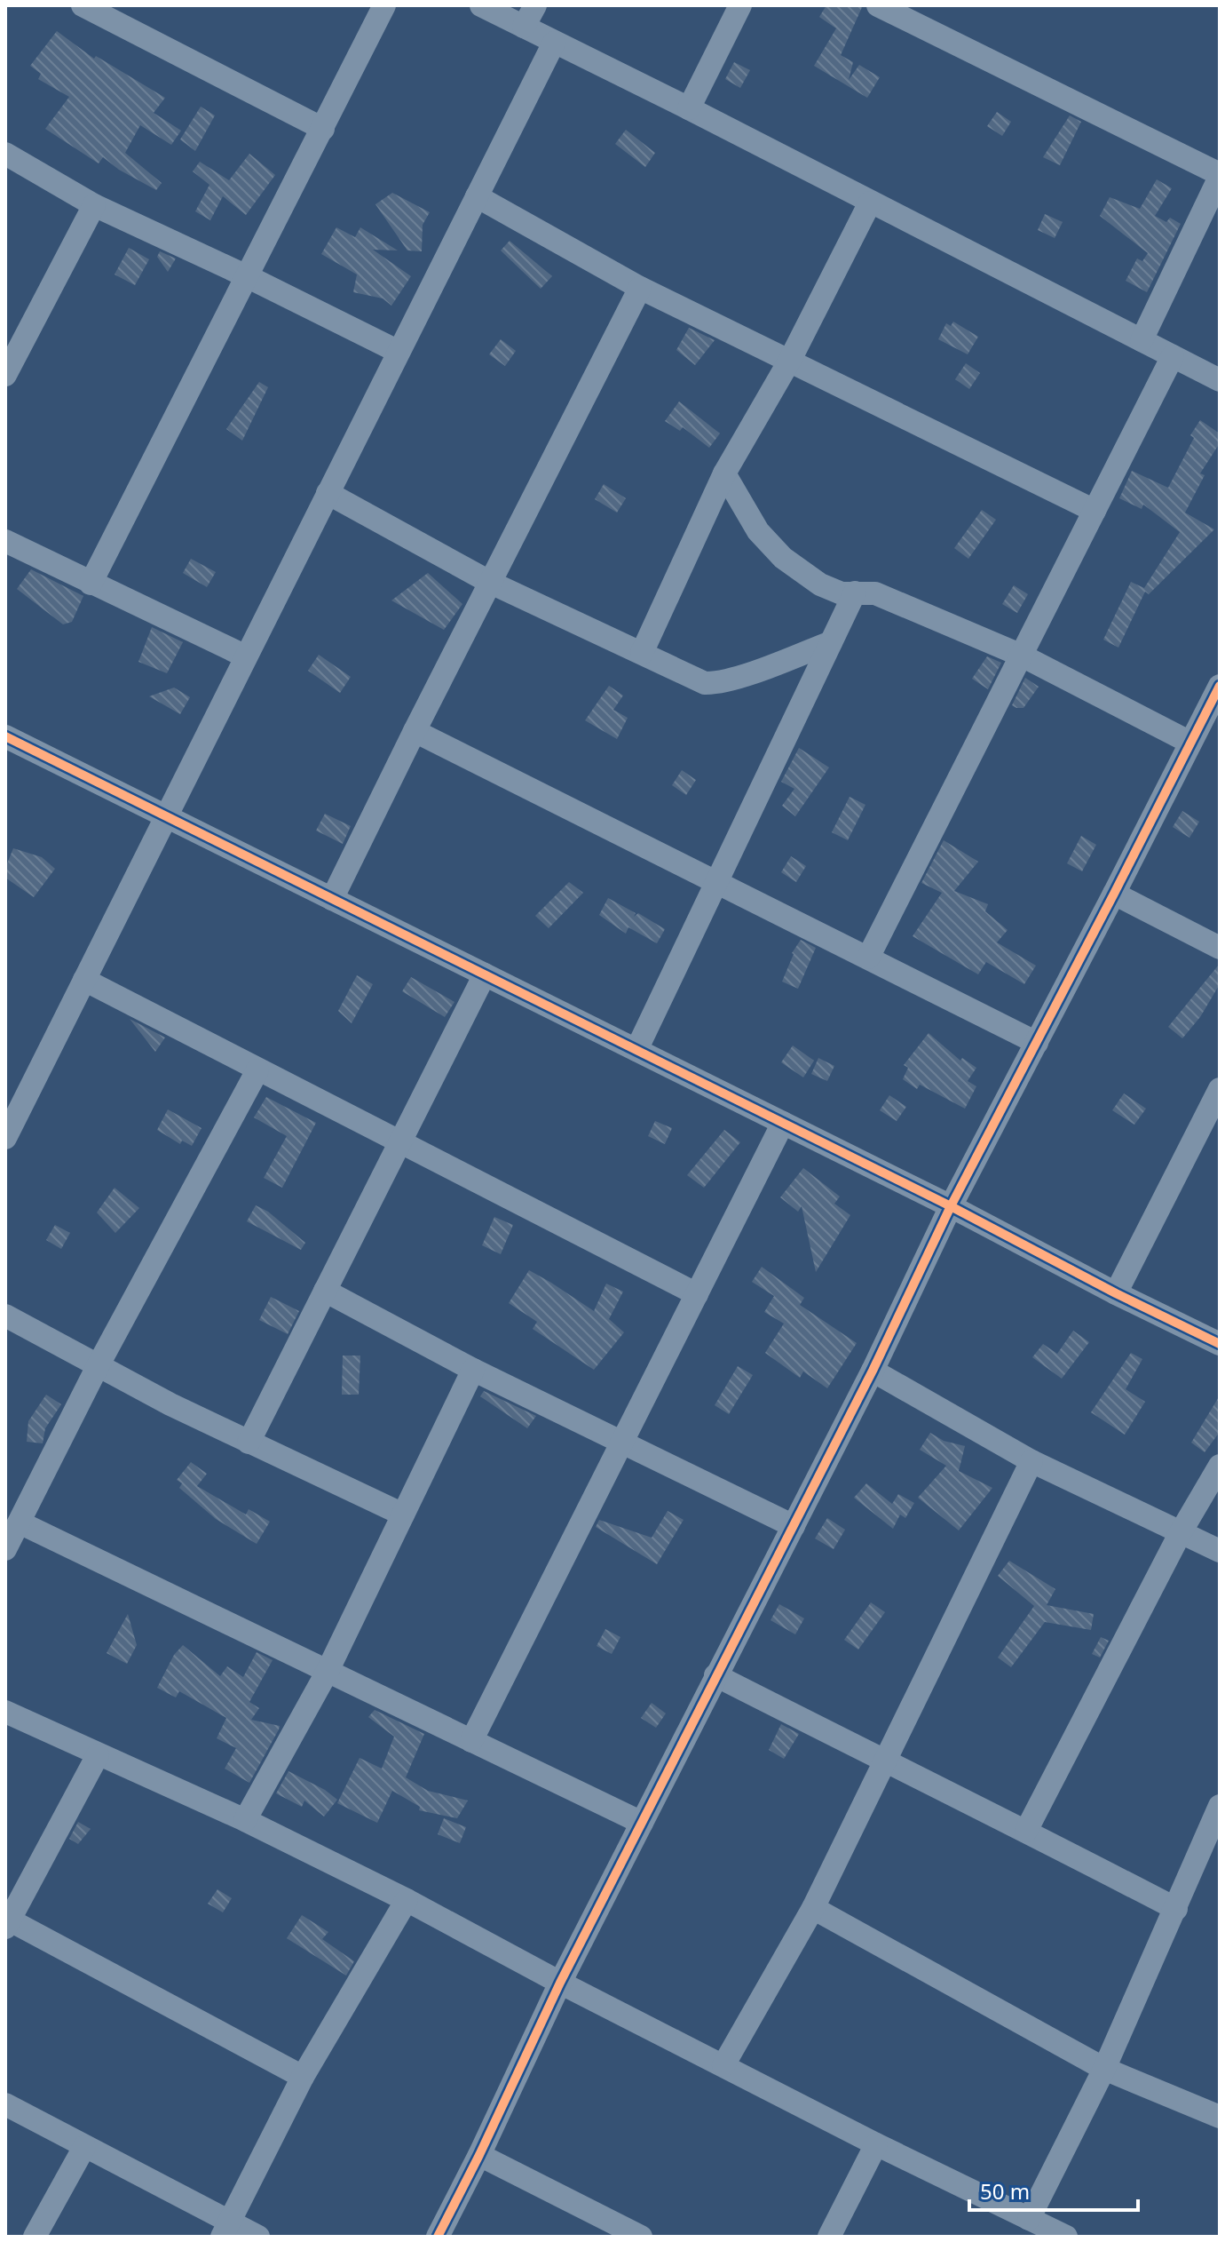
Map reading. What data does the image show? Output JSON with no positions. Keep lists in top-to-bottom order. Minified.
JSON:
{"scale_bar":"50 m"}
